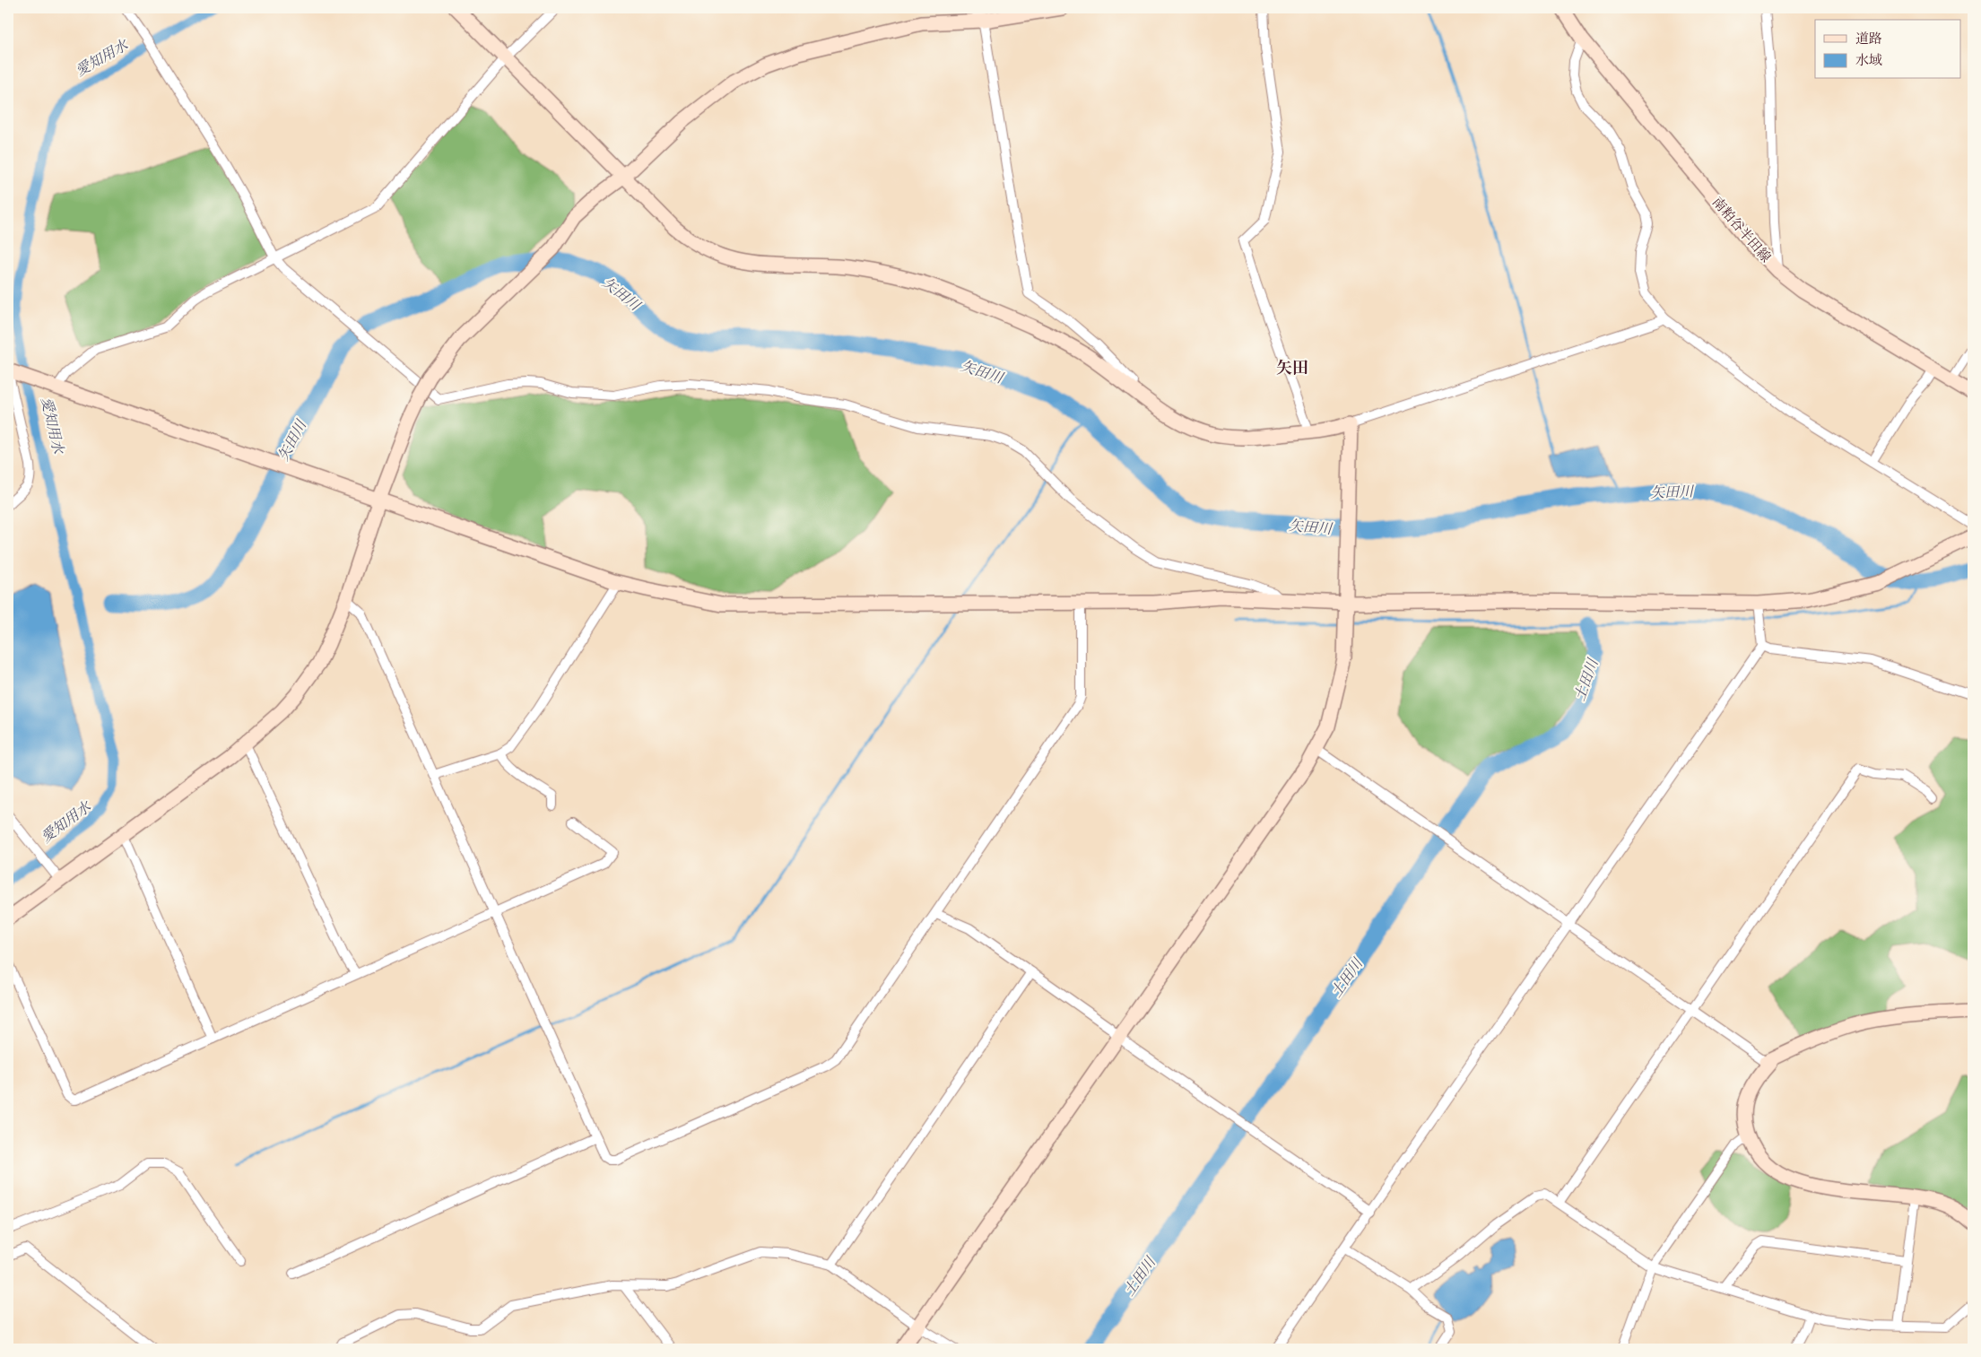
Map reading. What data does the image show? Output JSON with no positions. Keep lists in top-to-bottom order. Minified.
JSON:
{"streets":{"street":["南粕谷半田線"]},"districts":["矢田"],"water":["愛知用水","矢田川","土田川"],"legend":["道路","水域"]}
